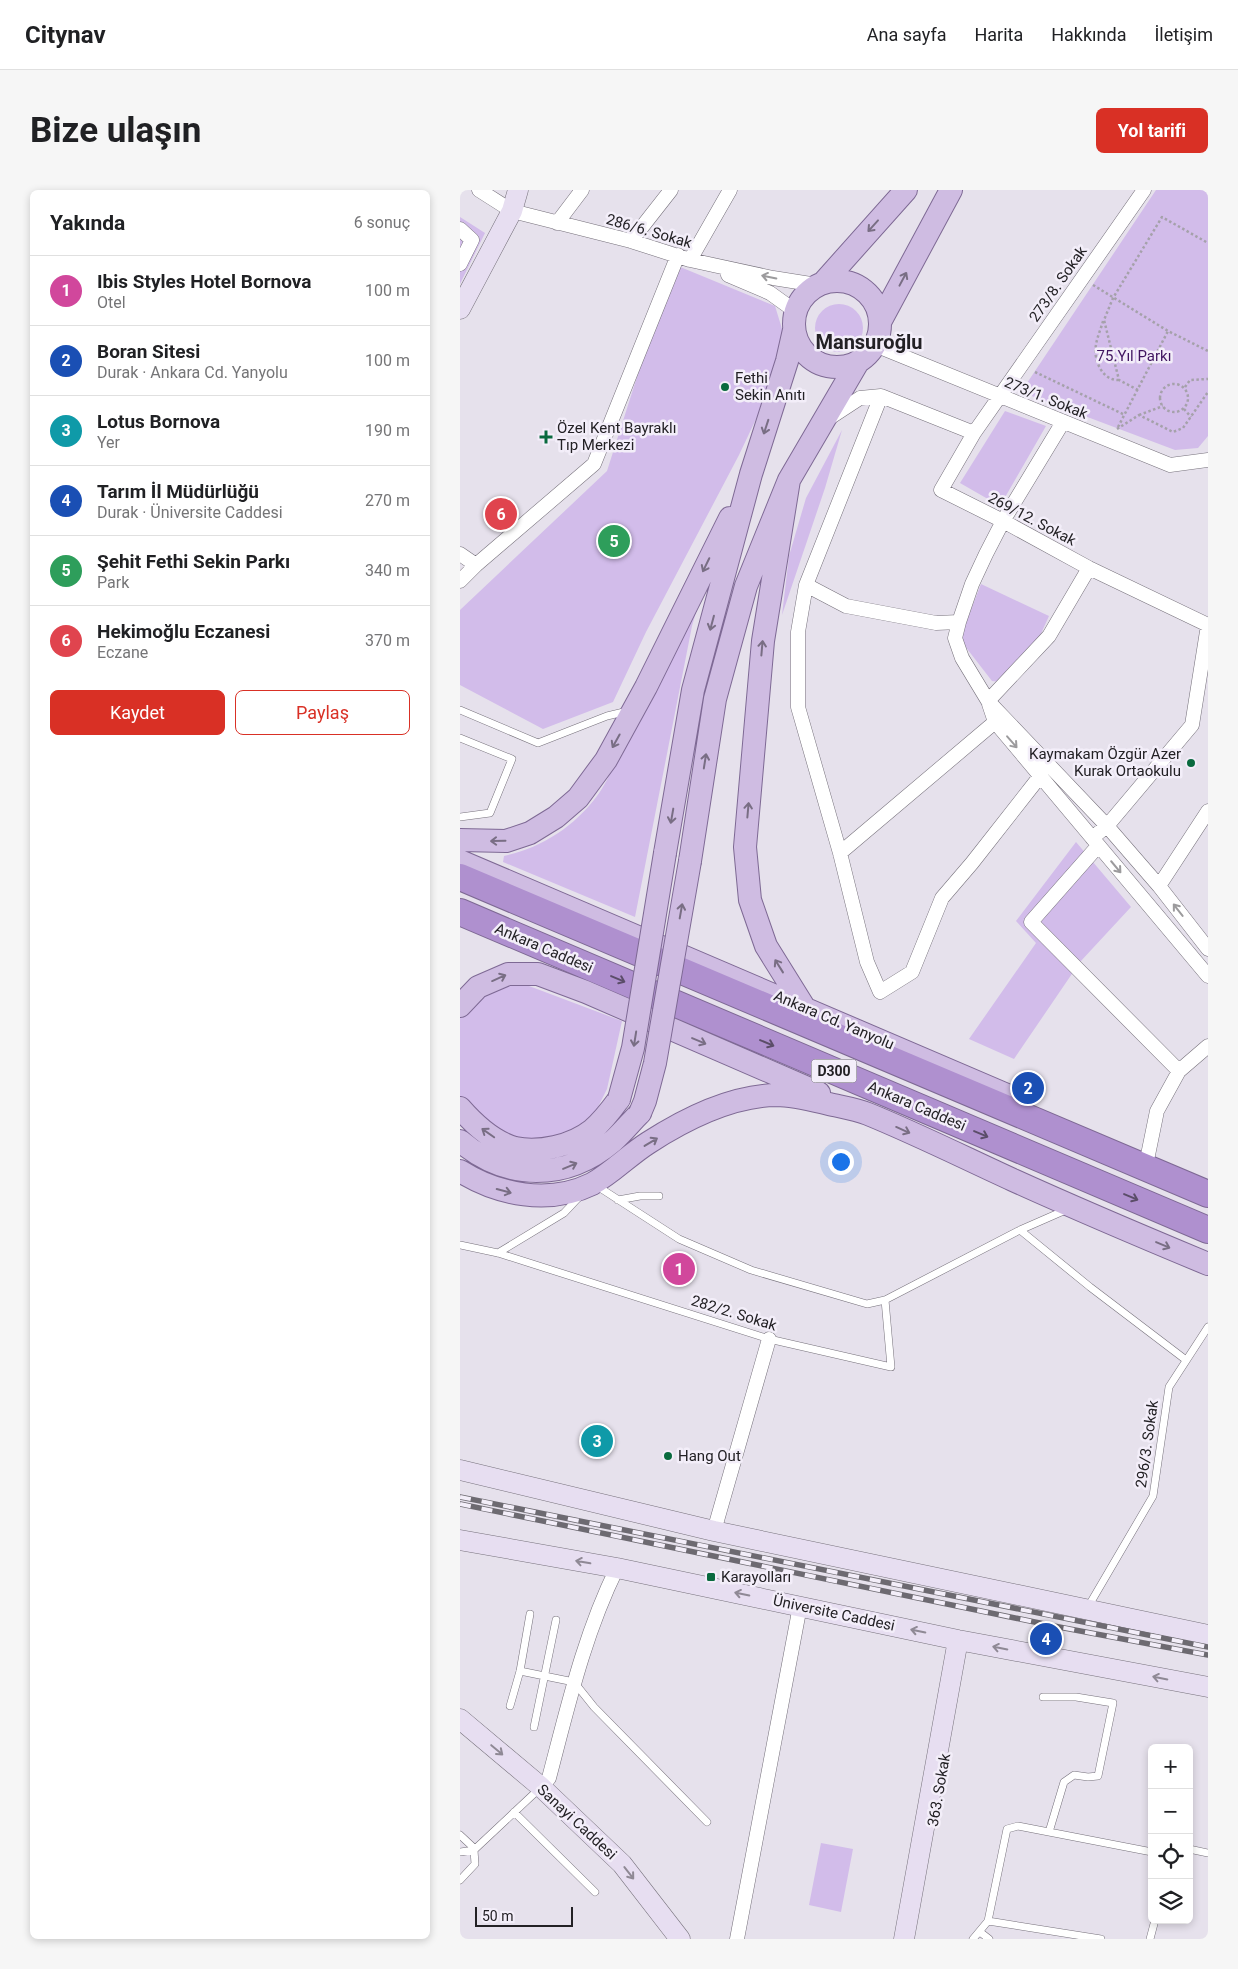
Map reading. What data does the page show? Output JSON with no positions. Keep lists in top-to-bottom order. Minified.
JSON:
{"streets":{"highway":["Ankara Caddesi","D300"],"main road":["Ankara Cd. Yanyolu","Üniversite Caddesi","363. Sokak","Sanayi Caddesi"],"street":["286/6. Sokak","273/8. Sokak","273/1. Sokak","269/12. Sokak"],"lane":["282/2. Sokak","296/3. Sokak"]},"crossings":[["286/6. Sokak","273/1. Sokak"],["273/8. Sokak","273/1. Sokak"],["273/8. Sokak","269/12. Sokak"],["273/1. Sokak","269/12. Sokak"],["Üniversite Caddesi","363. Sokak"]],"one_way":["Sanayi Caddesi"],"districts":["Mansuroğlu"],"parks":["75.Yıl Parkı"],"places":{"other":["Fethi Sekin Anıtı","Kaymakam Özgür Azer Kurak Ortaokulu","Hang Out"],"health":["Özel Kent Bayraklı Tıp Merkezi"],"transit":["Karayolları"]},"scale_bar":"50 m","page":{"header":"Citynav","nav":["Ana sayfa","Harita","Hakkında","İletişim"],"buttons":["Yol tarifi",["Kaydet","Paylaş"]],"title":"Bize ulaşın","heading":["Yakında","6 sonuç"],"list":[{"mark":"1","name":"Ibis Styles Hotel Bornova","note":"Otel","value":"100 m"},{"mark":"2","name":"Boran Sitesi","note":"Durak · Ankara Cd. Yanyolu","value":"100 m"},{"mark":"3","name":"Lotus Bornova","note":"Yer","value":"190 m"},{"mark":"4","name":"Tarım İl Müdürlüğü","note":"Durak · Üniversite Caddesi","value":"270 m"},{"mark":"5","name":"Şehit Fethi Sekin Parkı","note":"Park","value":"340 m"},{"mark":"6","name":"Hekimoğlu Eczanesi","note":"Eczane","value":"370 m"}],"pins":["6","5","2","1","3","4"],"map_buttons":["+","−"],"scale":"50 m"}}
